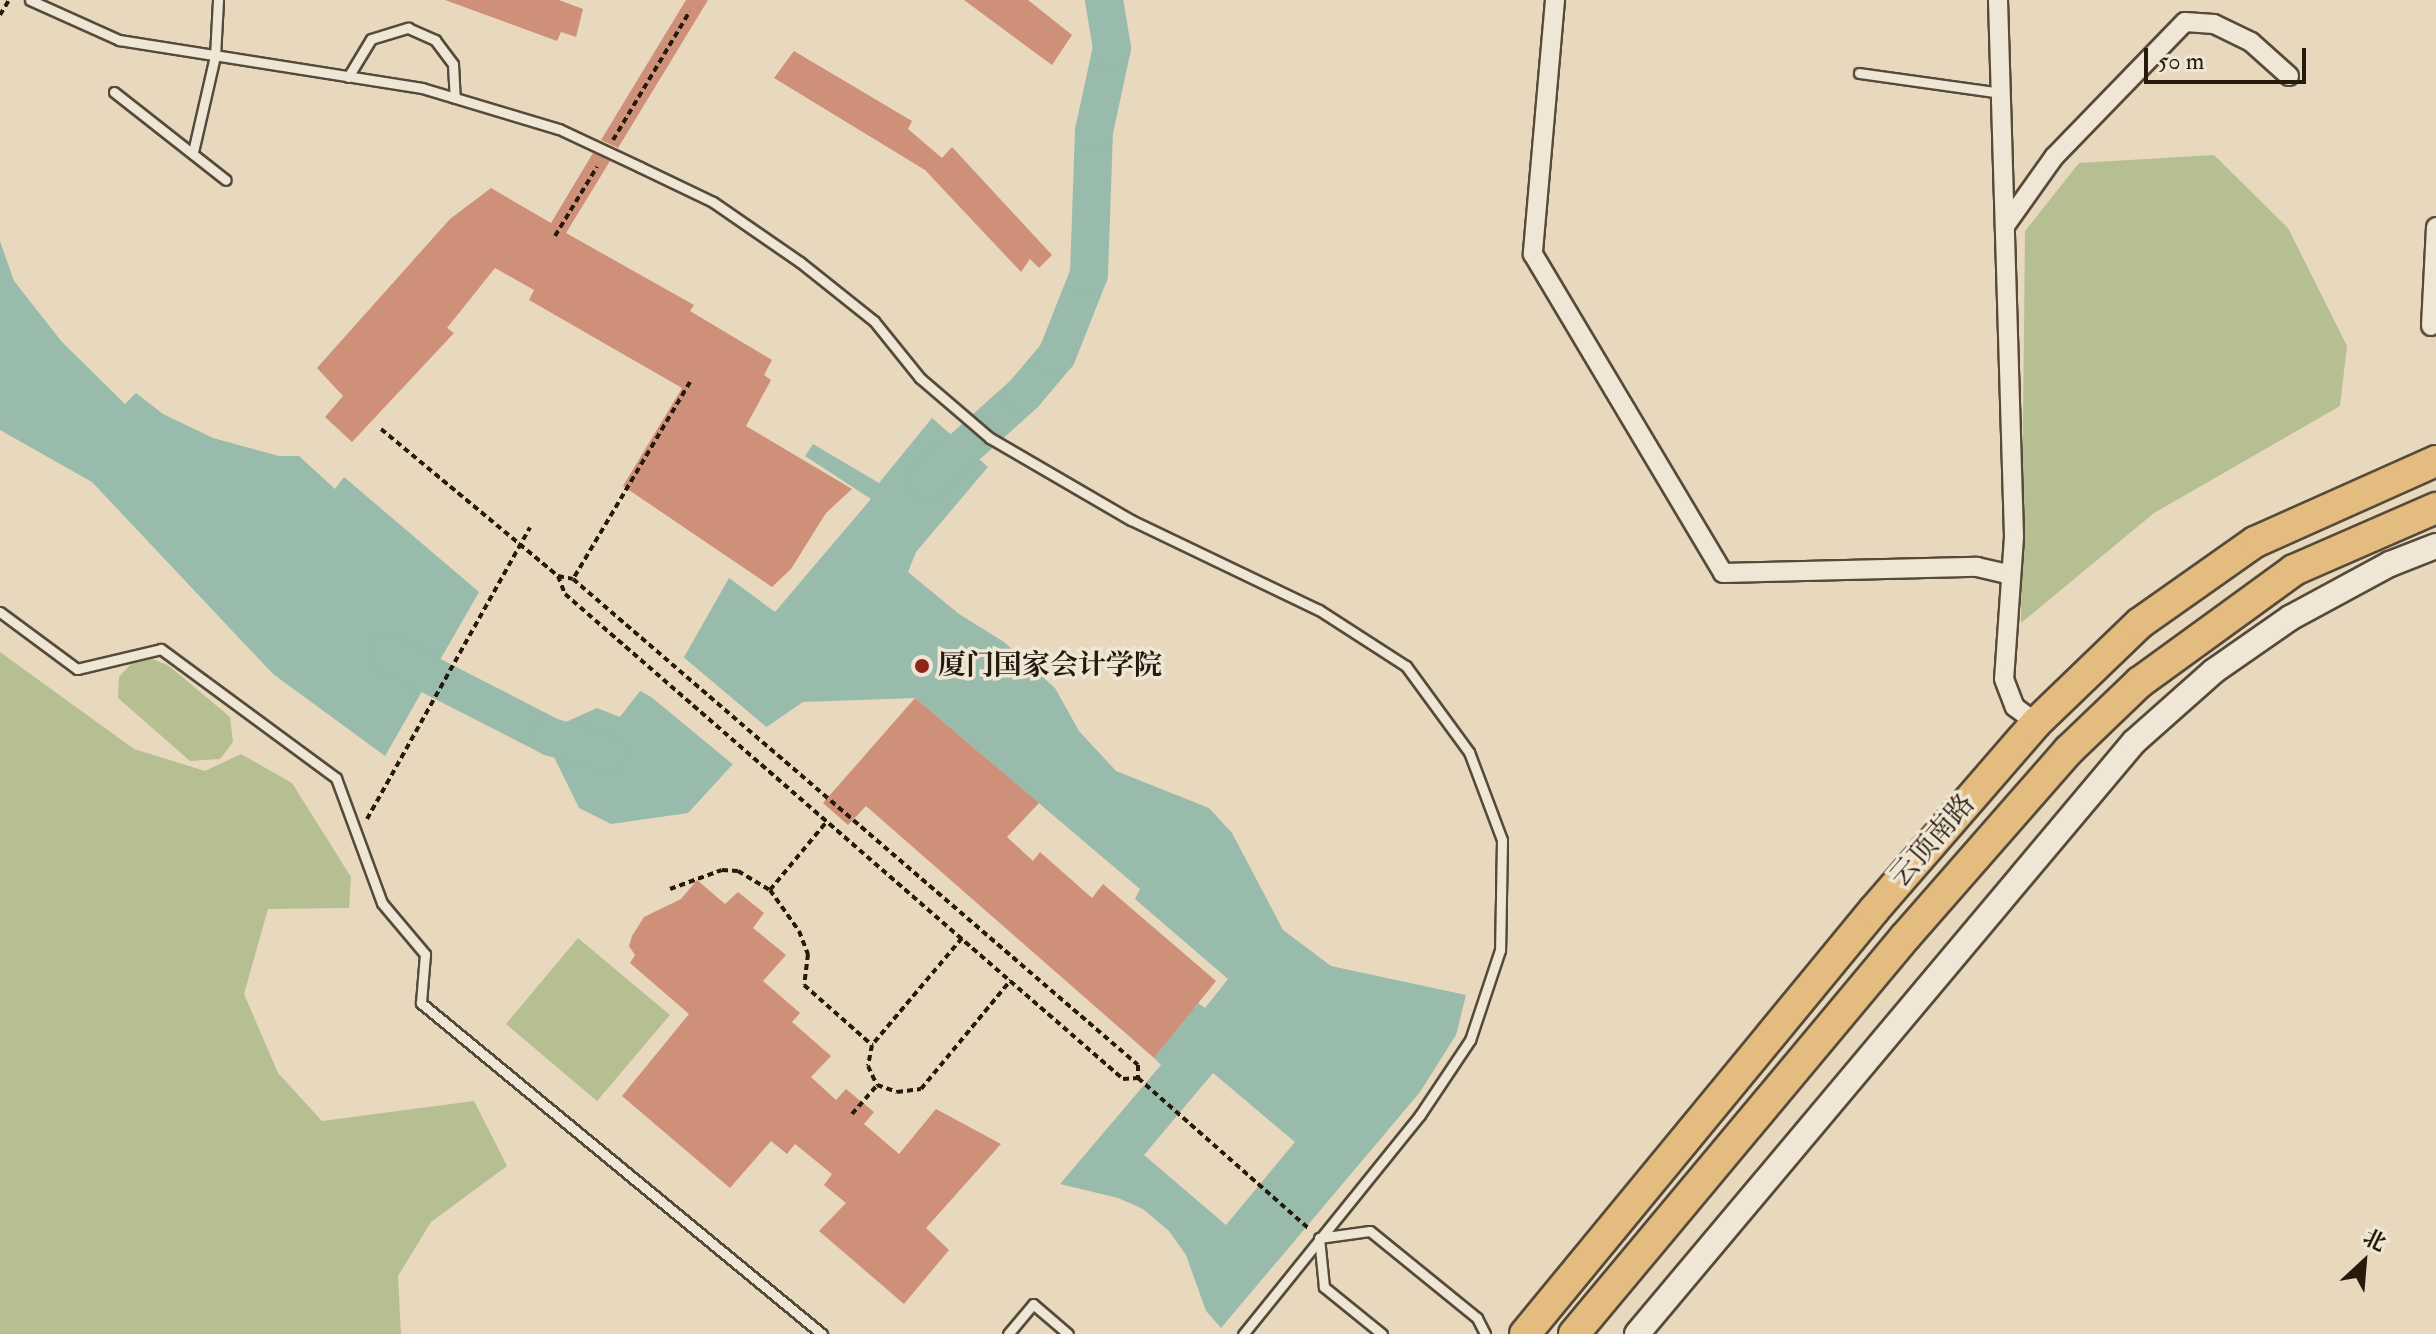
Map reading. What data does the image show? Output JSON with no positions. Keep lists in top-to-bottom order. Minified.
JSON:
{"streets":{"main road":["云顶南路"]},"places":["厦门国家会计学院"],"scale_bar":"50 m","north":"top right"}
